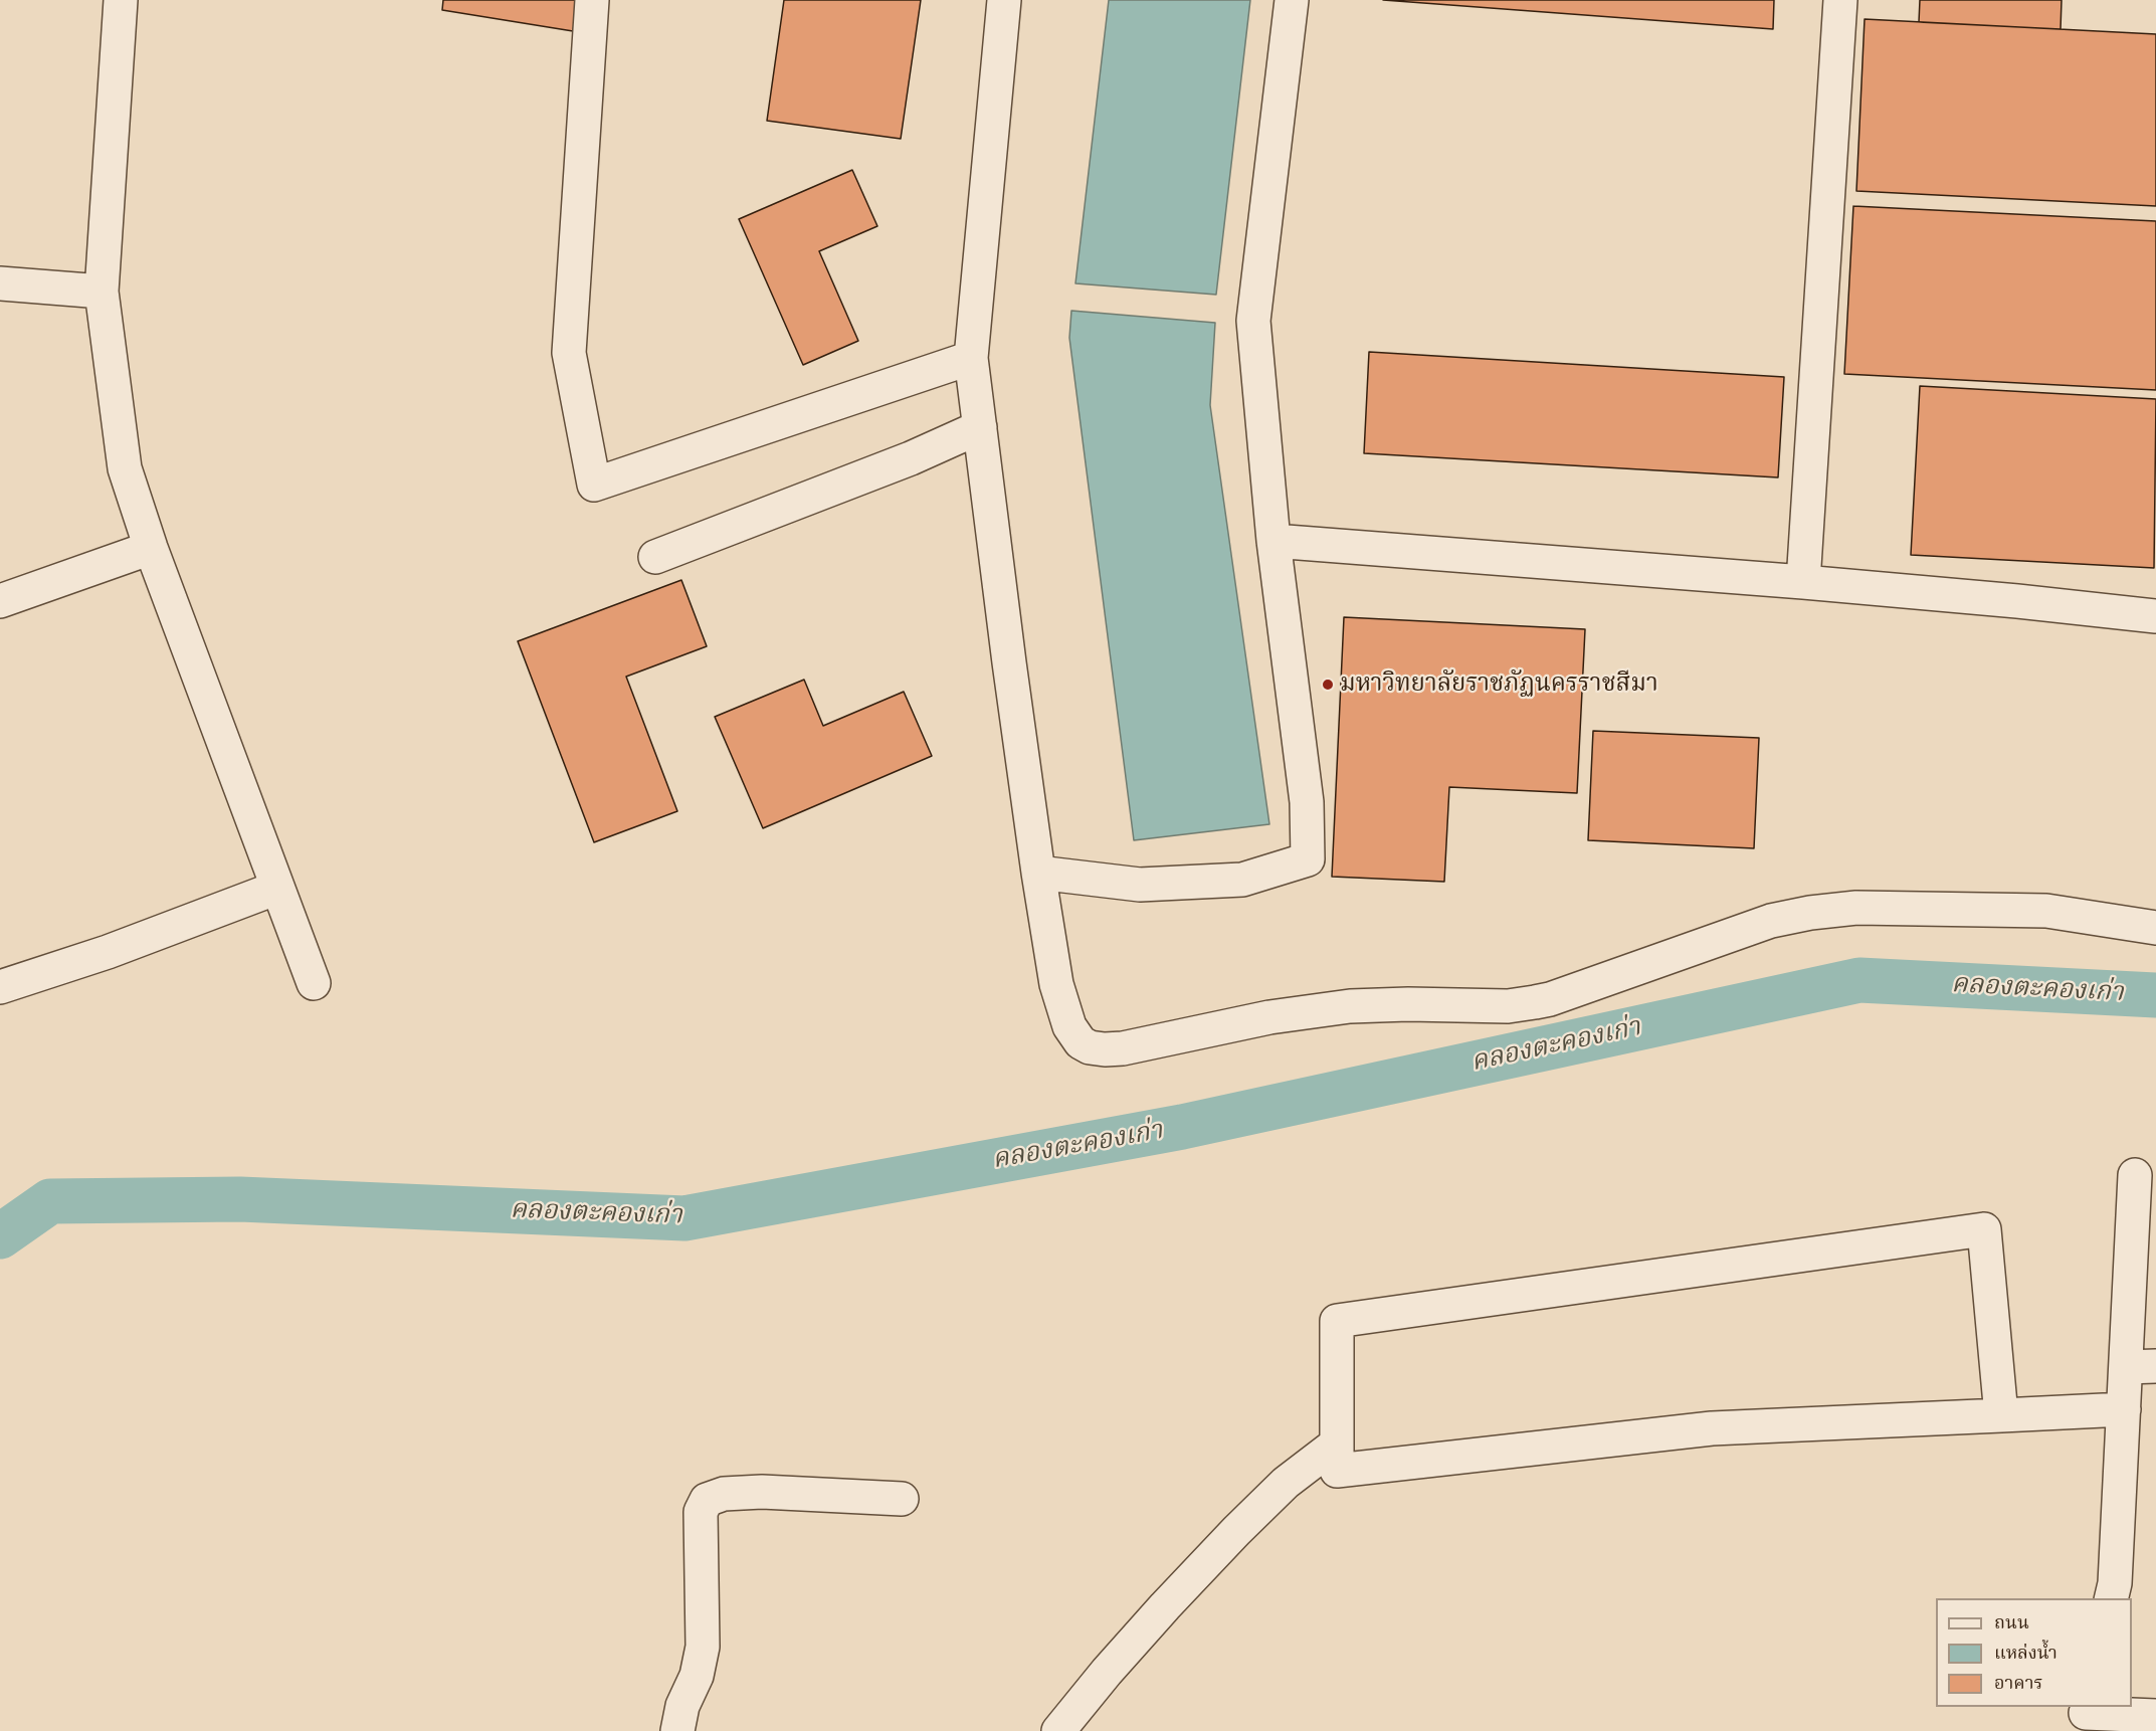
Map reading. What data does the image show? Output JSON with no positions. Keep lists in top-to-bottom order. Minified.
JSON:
{"water":["คลองตะคองเก่า"],"places":["มหาวิทยาลัยราชภัฏนครราชสีมา"],"legend":["ถนน","แหล่งน้ำ","อาคาร"]}
